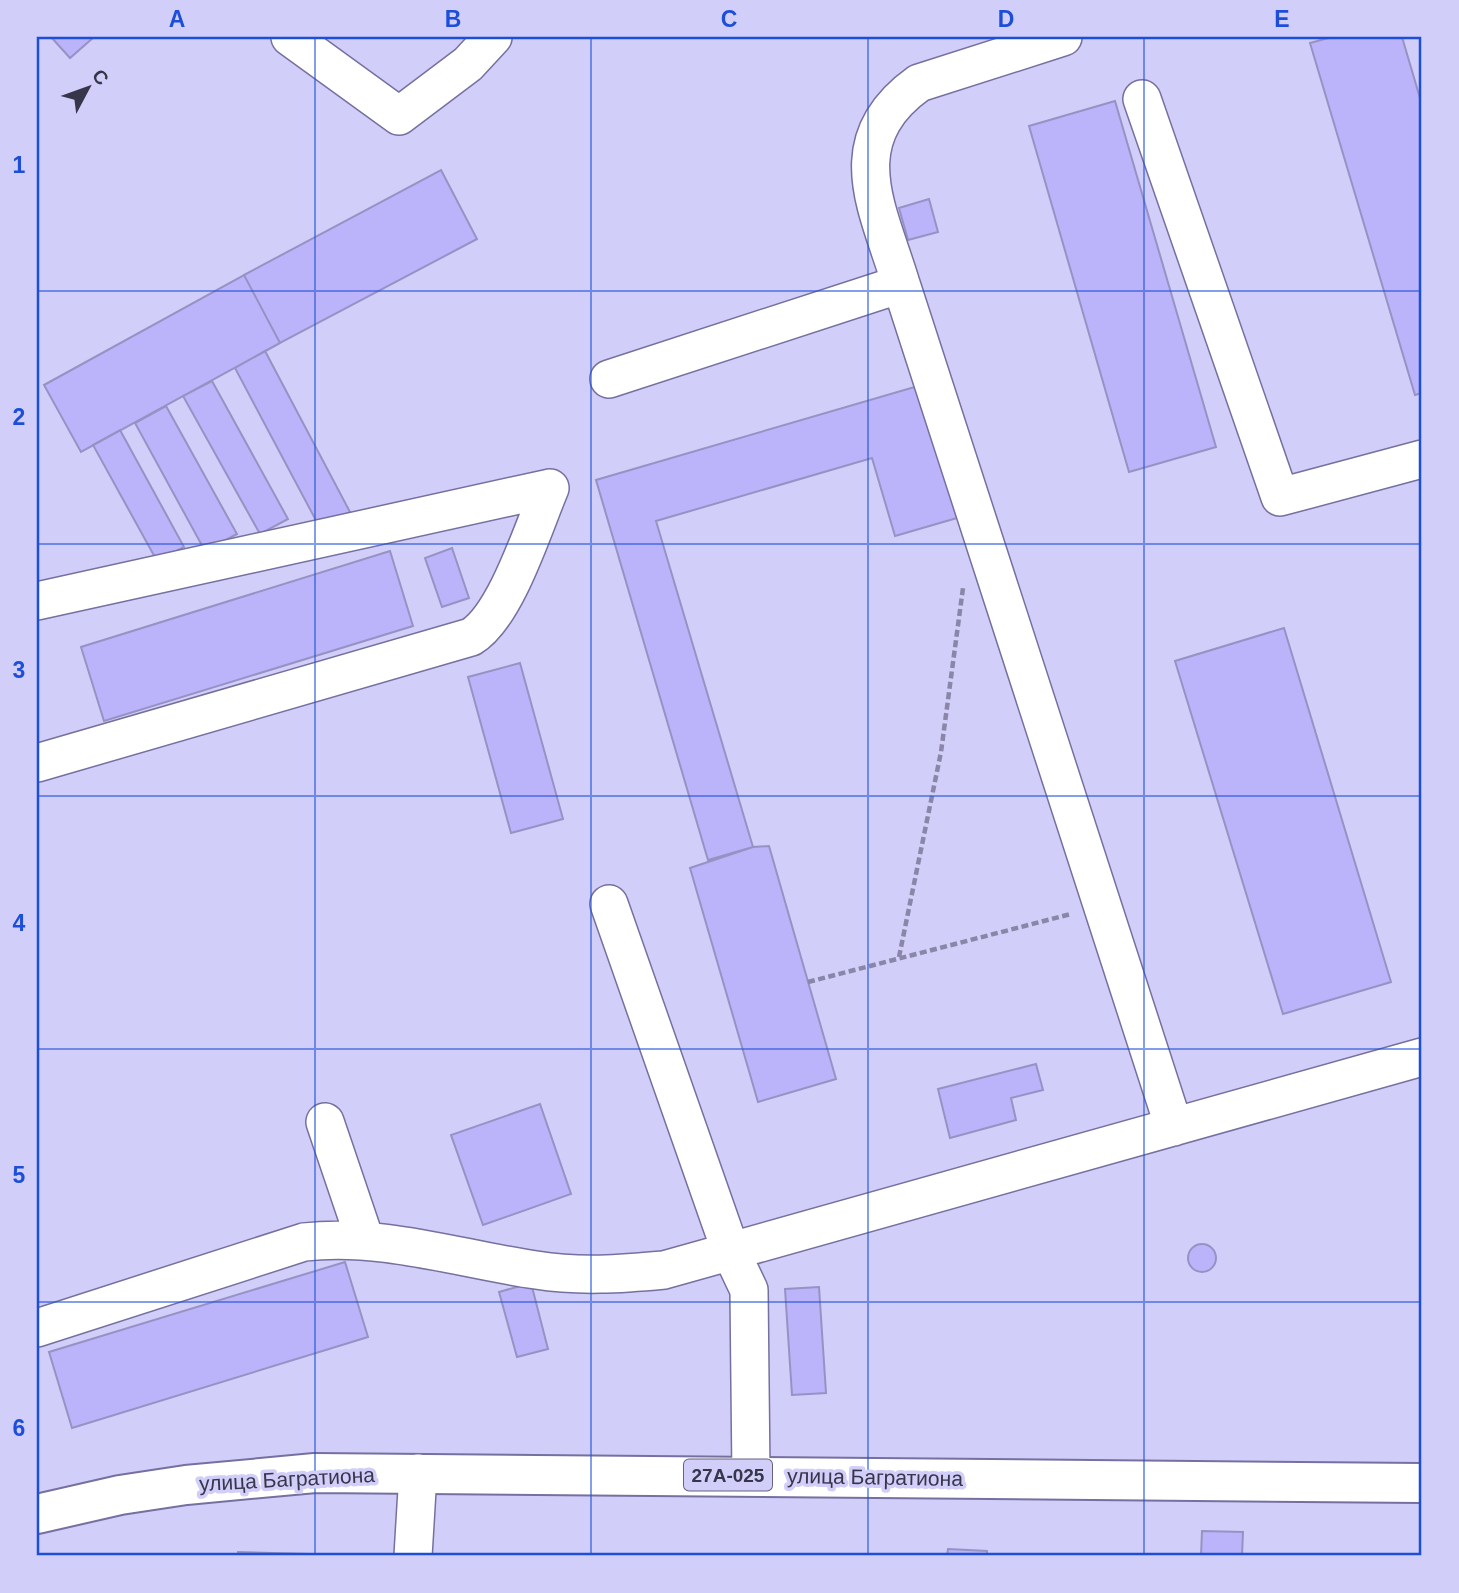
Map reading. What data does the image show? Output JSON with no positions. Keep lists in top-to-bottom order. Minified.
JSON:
{"streets":{"main road":["27А-025","улица Багратиона"]},"north":"top right","grid":{"columns":["A","B","C","D","E"],"rows":["1","2","3","4","5","6"]}}
